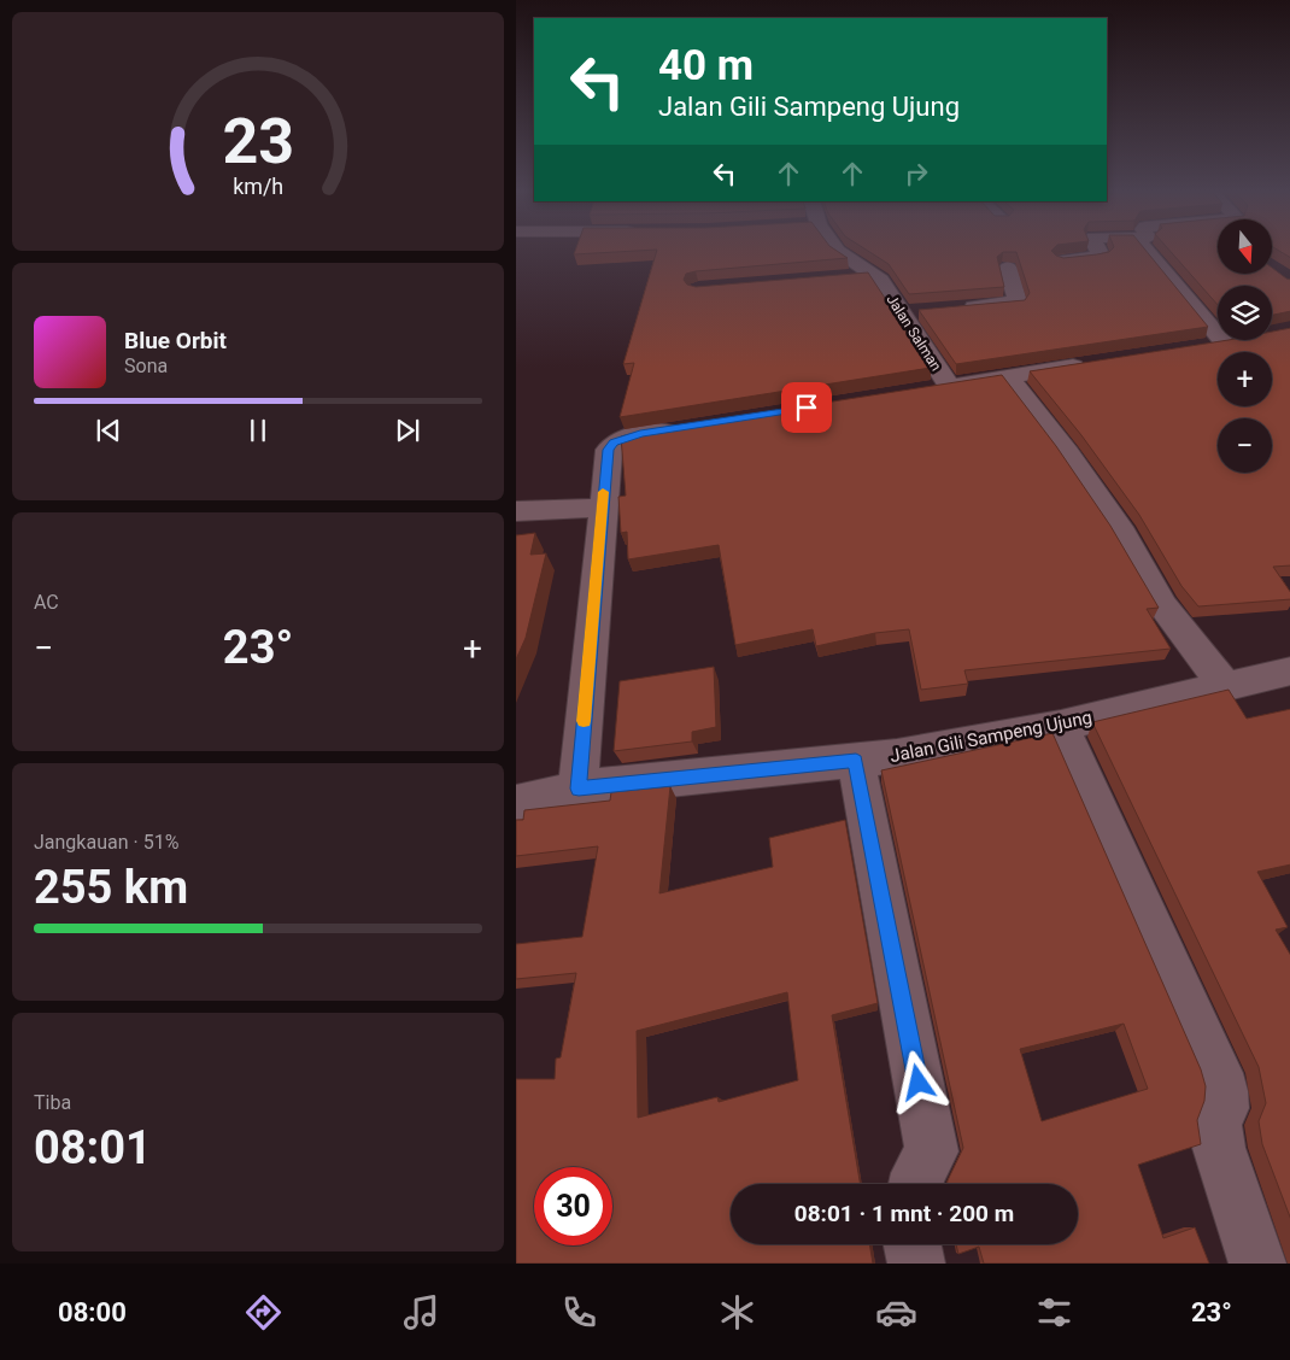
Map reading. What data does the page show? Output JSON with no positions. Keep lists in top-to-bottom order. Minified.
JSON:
{"streets":{"street":["Jalan Salman","Jalan Gili Sampeng Ujung"]},"north":"bottom","page":{"turn":["40 m","Jalan Gili Sampeng Ujung"],"map_buttons":["+","−"],"song":["Blue Orbit","Sona"],"tile":["AC",["Jangkauan · 51%","255 km"],["Tiba","08:01"]],"heat":["−","23°","+"],"limit":"30","trip":"08:01 · 1 mnt · 200 m","tabs":["08:00","23°"],"gauge":["23","km/h"]}}
